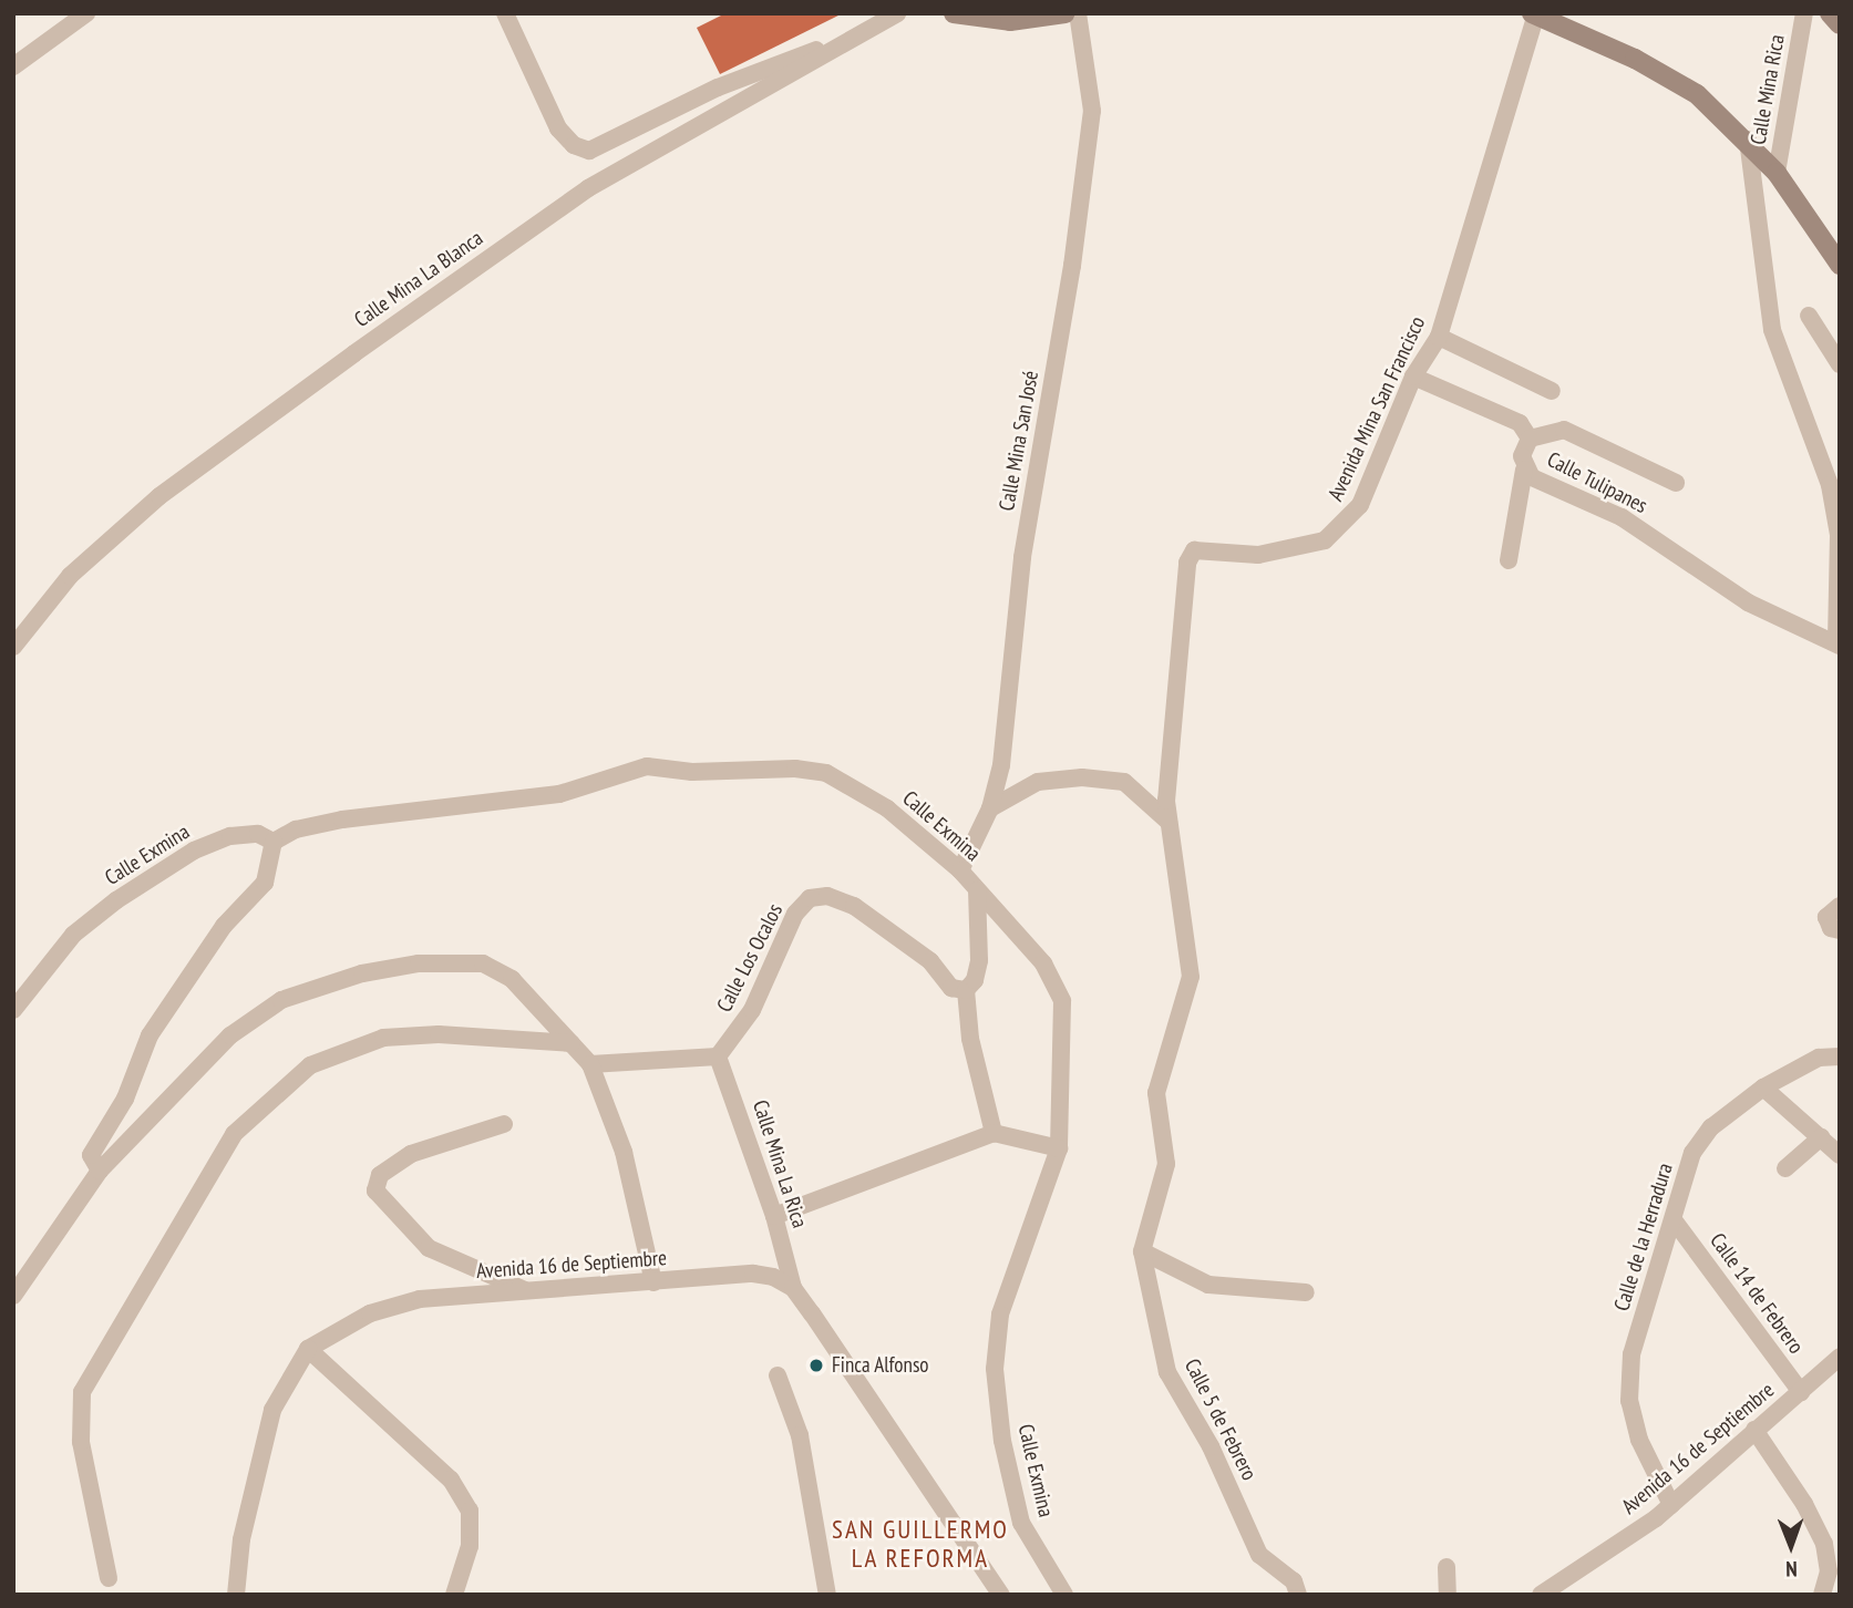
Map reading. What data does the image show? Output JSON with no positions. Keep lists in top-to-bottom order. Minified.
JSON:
{"streets":{"street":["Calle Mina Rica","Calle Mina La Blanca","Avenida Mina San Francisco","Calle Mina San José","Calle Tulipanes","Calle Exmina","Calle Los Ocalos","Calle Mina La Rica","Calle de la Herradura","Avenida 16 de Septiembre","Calle 14 de Febrero","Calle 5 de Febrero"]},"crossings":[["Avenida Mina San Francisco","Calle Tulipanes"],["Avenida Mina San Francisco","Calle 5 de Febrero"],["Calle Mina San José","Calle Exmina"],["Calle Los Ocalos","Calle Mina La Rica"],["Calle Mina La Rica","Avenida 16 de Septiembre"],["Calle de la Herradura","Avenida 16 de Septiembre"],["Calle de la Herradura","Calle 14 de Febrero"],["Avenida 16 de Septiembre","Calle 14 de Febrero"]],"districts":["SAN GUILLERMO LA REFORMA"],"places":["Finca Alfonso"],"north":"bottom"}
